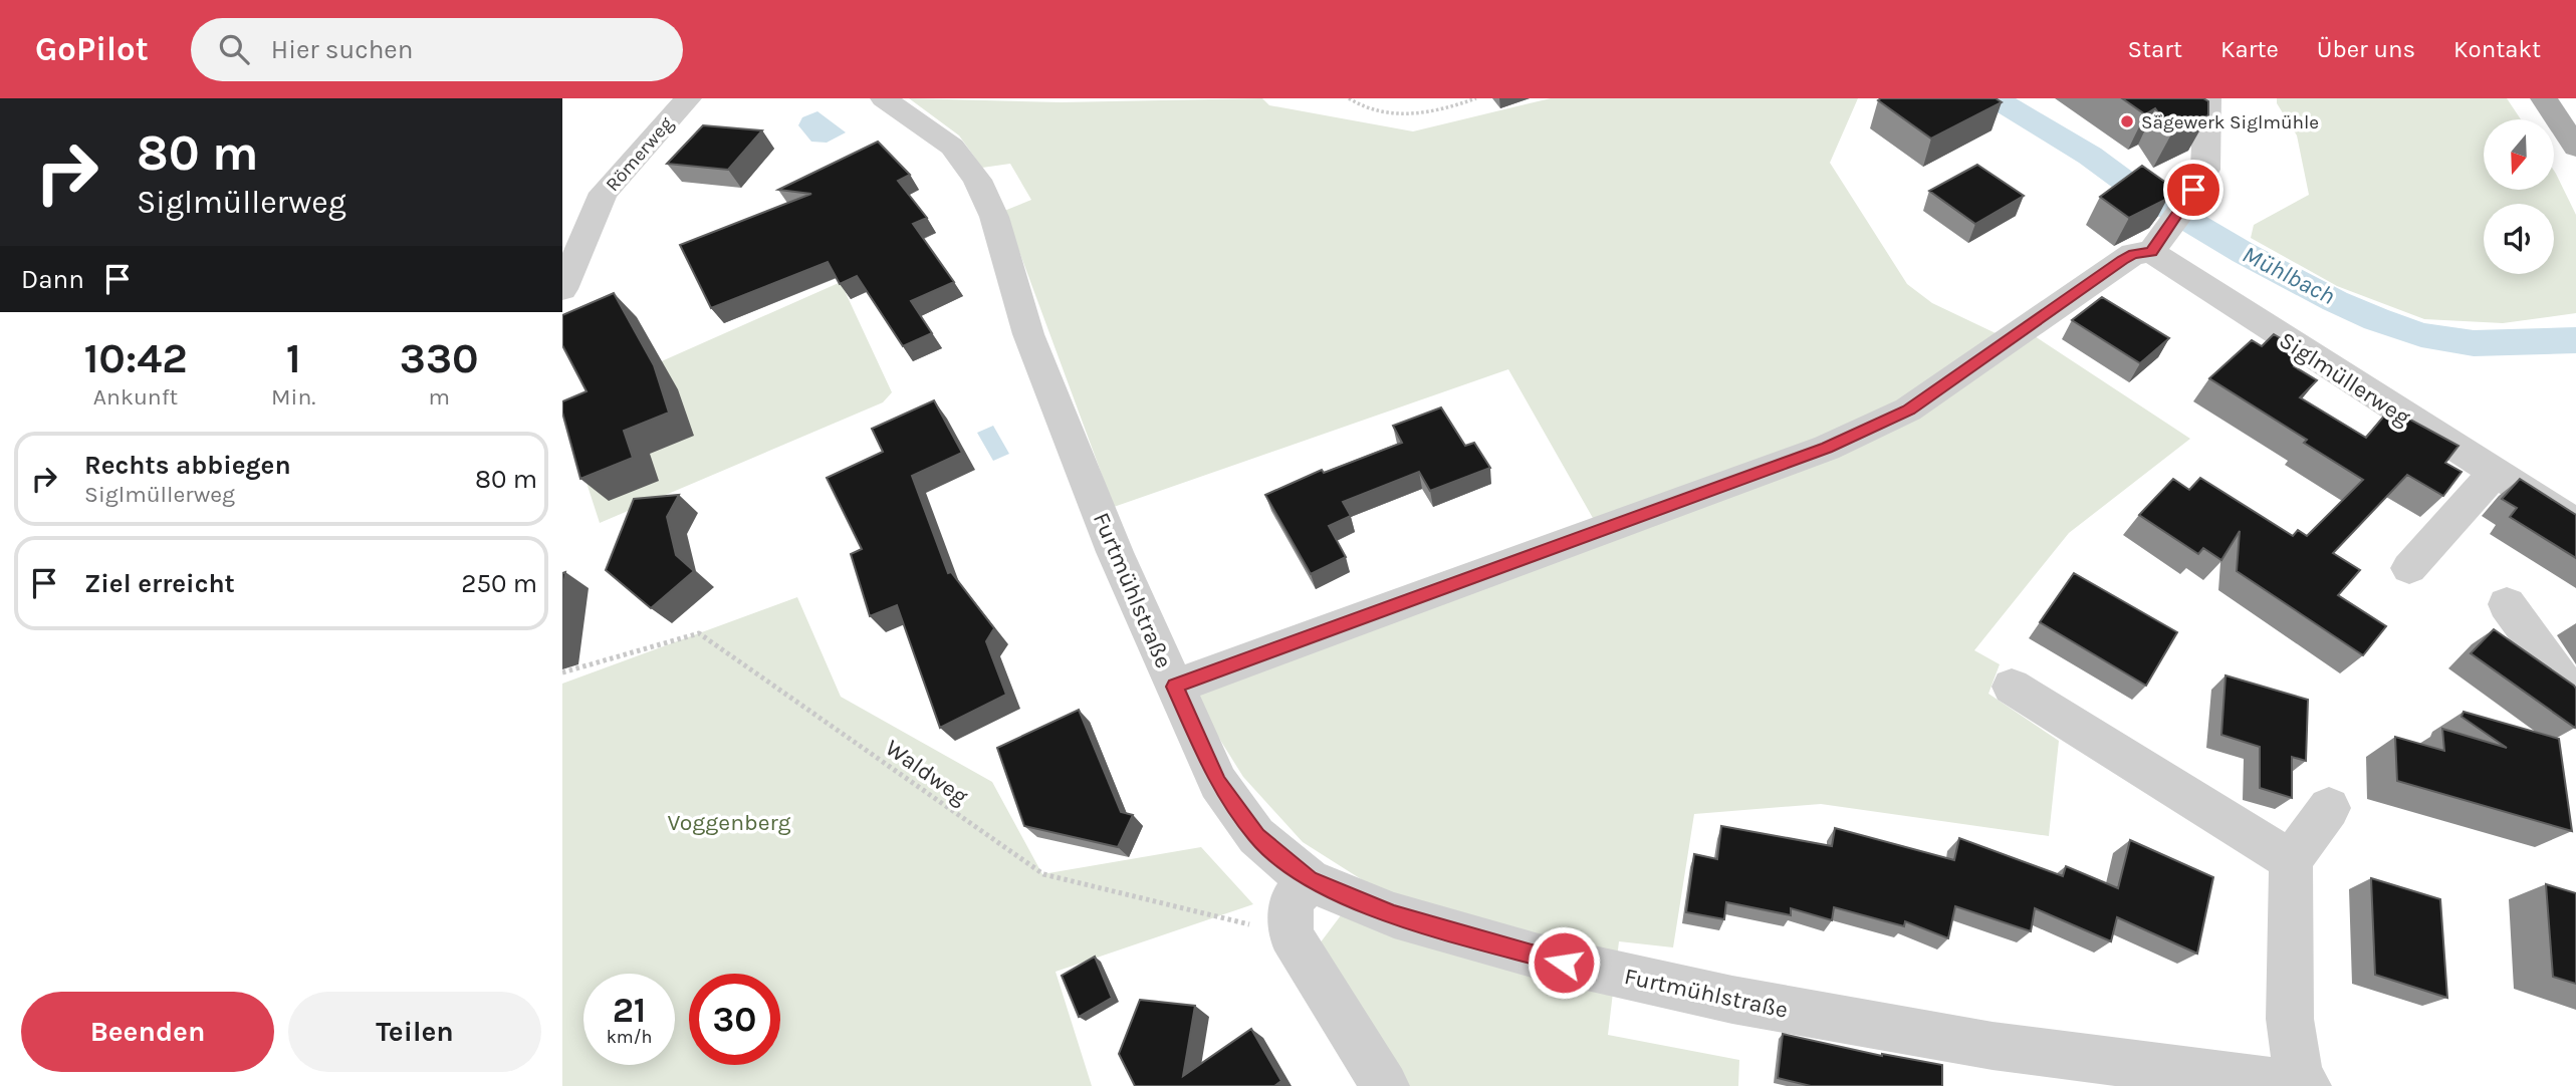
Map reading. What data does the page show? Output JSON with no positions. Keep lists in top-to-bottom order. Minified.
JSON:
{"streets":{"street":["Römerweg","Siglmüllerweg","Furtmühlstraße"],"path":["Waldweg"]},"water":["Mühlbach"],"parks":["Voggenberg"],"places":["Sägewerk Siglmühle"],"north":"bottom","page":{"header":"GoPilot","search":"Hier suchen","nav":["Start","Karte","Über uns","Kontakt"],"turn":["80 m","Siglmüllerweg"],"then":"Dann","eta":["10:42","Ankunft","1","Min.","330","m"],"list":[{"name":"Rechts abbiegen","note":"Siglmüllerweg","value":"80 m"},{"name":"Ziel erreicht","value":"250 m"}],"speed":"21 km/h","limit":"30","buttons":["Beenden","Teilen"]}}
